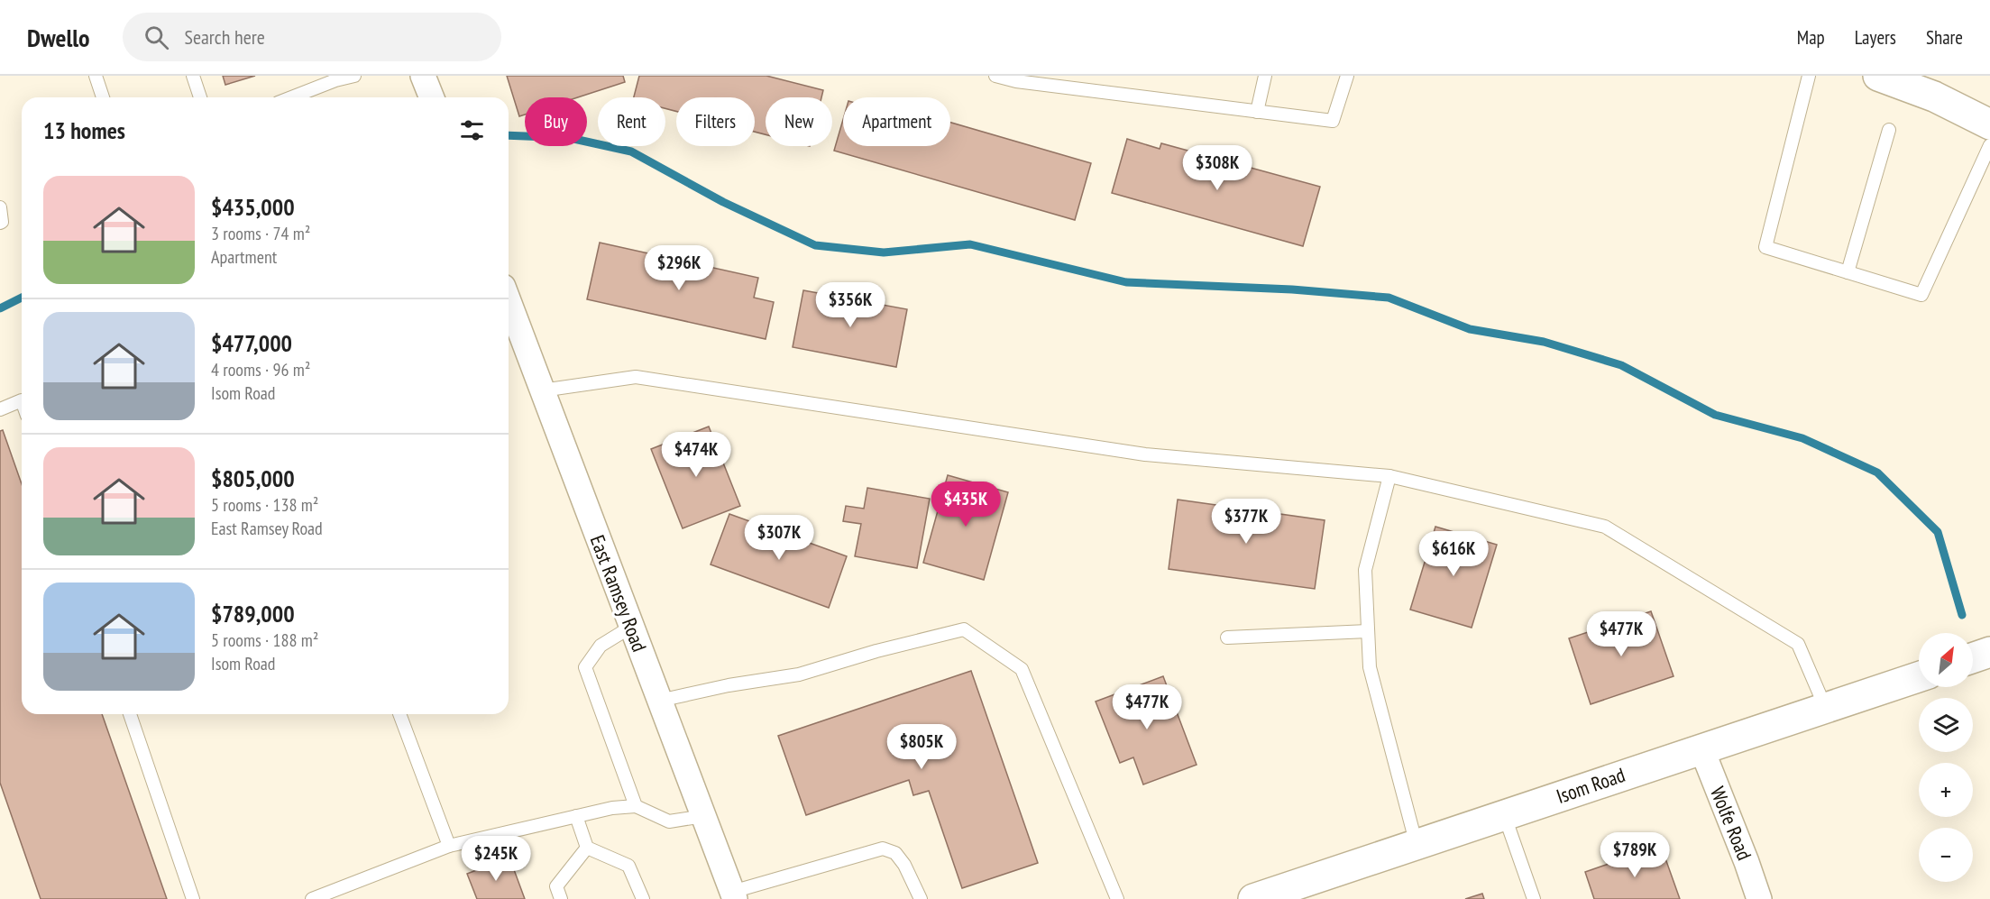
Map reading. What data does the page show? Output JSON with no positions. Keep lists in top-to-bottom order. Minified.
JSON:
{"streets":{"street":["East Ramsey Road","Isom Road","Wolfe Road"]},"crossings":[["Isom Road","Wolfe Road"]],"north":"top right","page":{"header":"Dwello","search":"Search here","nav":["Map","Layers","Share"],"chip":["Buy","Rent","Filters","New","Apartment"],"heading":"13 homes","price":["$308K","$296K","$356K","$474K","$435K","$377K","$307K","$616K","$477K","$477K","$805K","$789K","$245K"],"list":[{"name":"$435,000","note":"3 rooms · 74 m² · Apartment"},{"name":"$477,000","note":"4 rooms · 96 m² · Isom Road"},{"name":"$805,000","note":"5 rooms · 138 m² · East Ramsey Road"},{"name":"$789,000","note":"5 rooms · 188 m² · Isom Road"}],"map_buttons":["+","−"]}}
